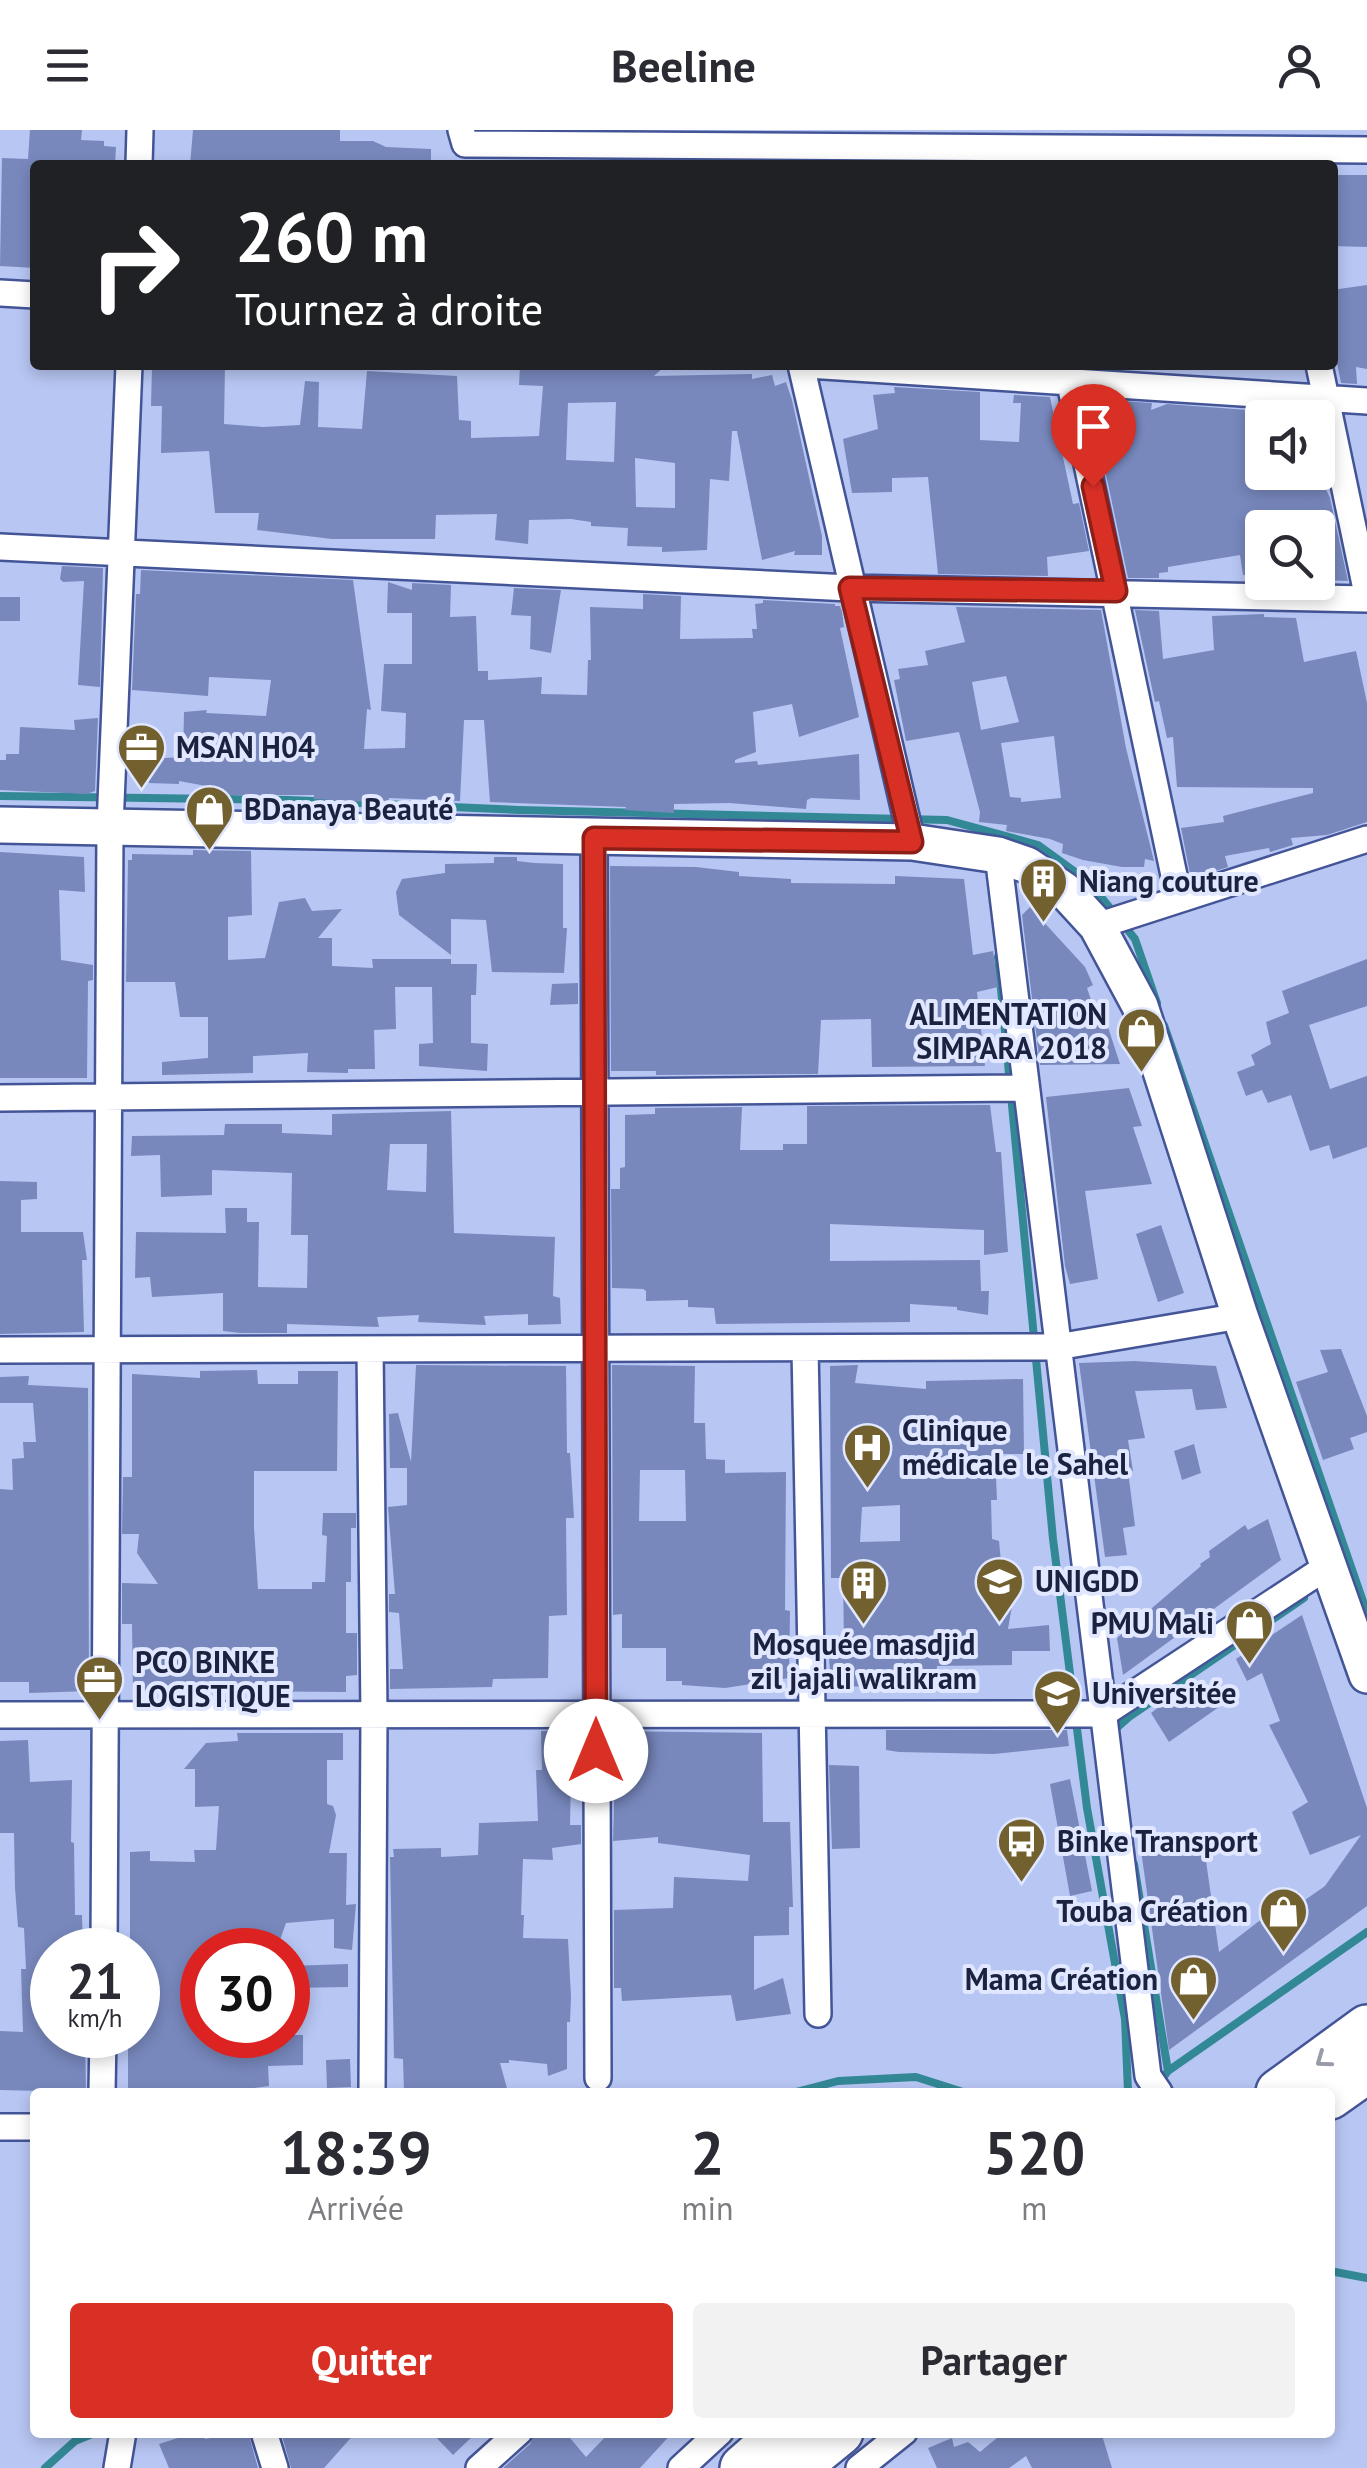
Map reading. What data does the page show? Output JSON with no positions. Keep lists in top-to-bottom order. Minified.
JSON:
{"places":{"office":["MSAN H04","PCO BINKE LOGISTIQUE"],"shop":["BDanaya Beauté","ALIMENTATION SIMPARA 2018","PMU Mali","Touba Création","Mama Création"],"building":["Niang couture","Mosquée masdjid zil jajali walikram"],"hospital":["Clinique médicale le Sahel"],"school or university":["UNIGDD","Universitée"],"bus stop":["Binke Transport"]},"page":{"header":"Beeline","turn":["260 m","Tournez à droite"],"speed":"21 km/h","limit":"30","eta":["18:39","Arrivée","2","min","520","m"],"buttons":["Quitter","Partager"]}}
